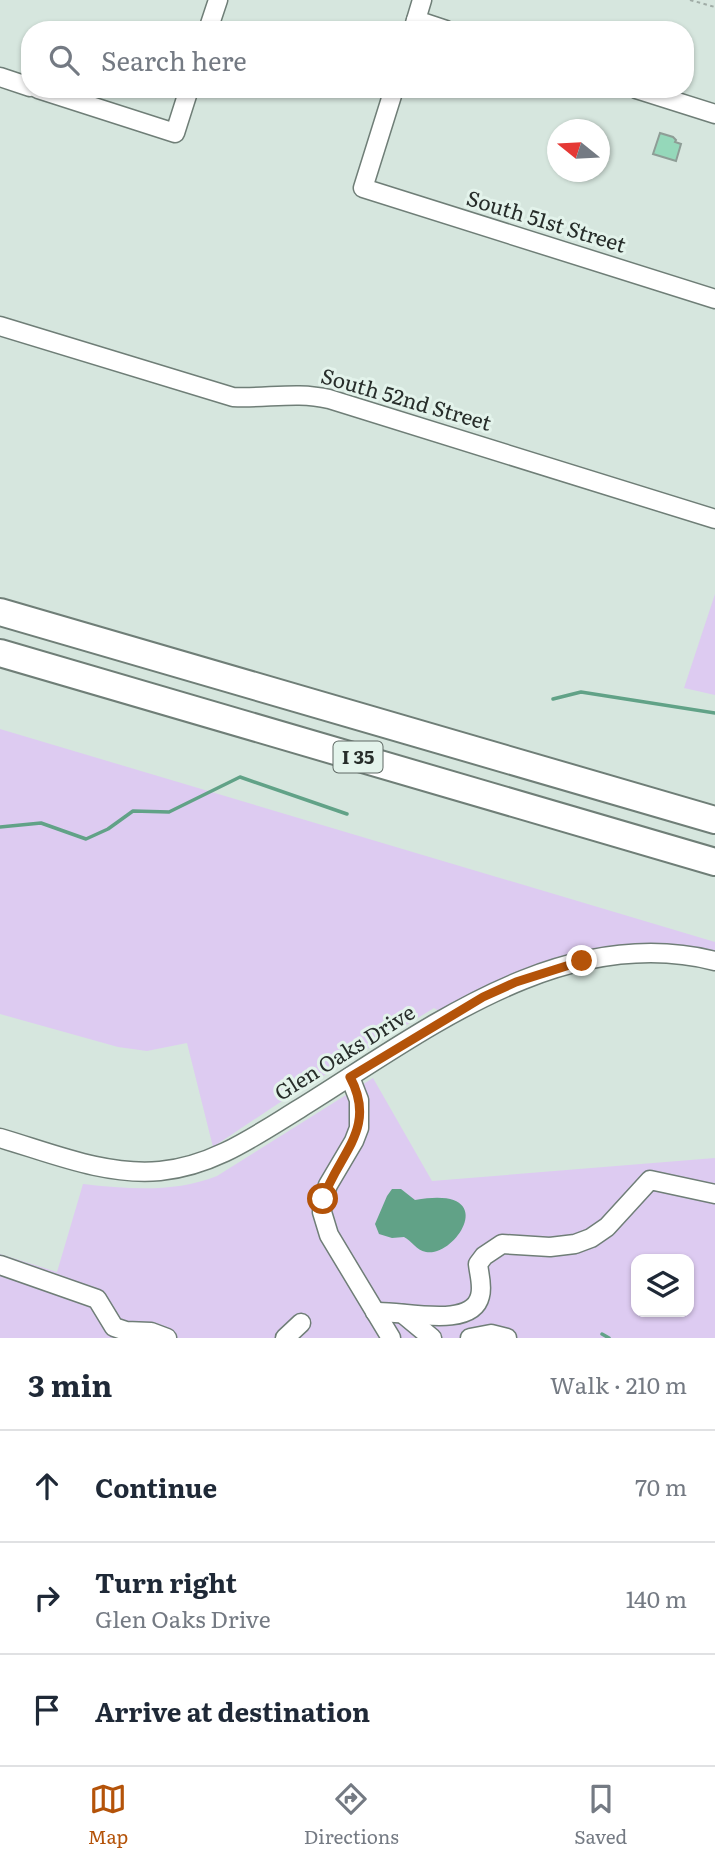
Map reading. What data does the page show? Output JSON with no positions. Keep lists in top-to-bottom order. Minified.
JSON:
{"streets":{"highway":["I 35"],"street":["South 51st Street","South 52nd Street","Glen Oaks Drive"]},"north":"left","page":{"search":"Search here","heading":["3 min","Walk · 210 m"],"list":[["Continue","70 m"],["Turn right","Glen Oaks Drive","140 m"],"Arrive at destination"],"nav":["Map","Directions","Saved"]}}
